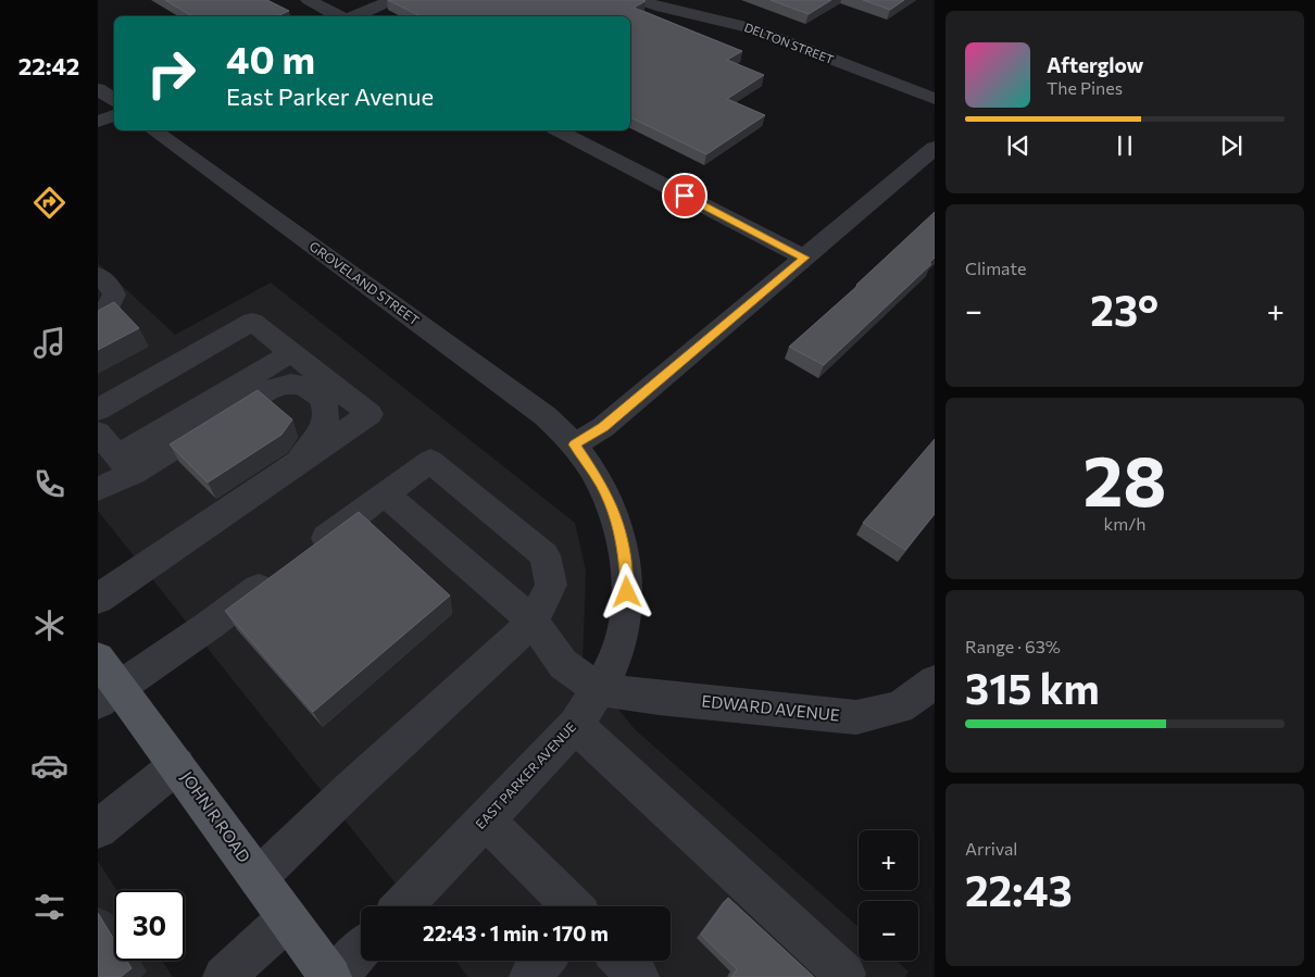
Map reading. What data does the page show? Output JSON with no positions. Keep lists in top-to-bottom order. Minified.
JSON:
{"streets":{"main road":["JOHN R ROAD"],"street":["DELTON STREET","GROVELAND STREET","EDWARD AVENUE","EAST PARKER AVENUE"]},"crossings":[["GROVELAND STREET","EAST PARKER AVENUE"],["EDWARD AVENUE","EAST PARKER AVENUE"]],"page":{"tabs":"22:42","turn":["40 m","East Parker Avenue"],"song":["Afterglow","The Pines"],"tile":["Climate",["28","km/h"],["Range · 63%","315 km"],["Arrival","22:43"]],"heat":["−","23°","+"],"map_buttons":["+","−"],"limit":"30","trip":"22:43 · 1 min · 170 m"}}
